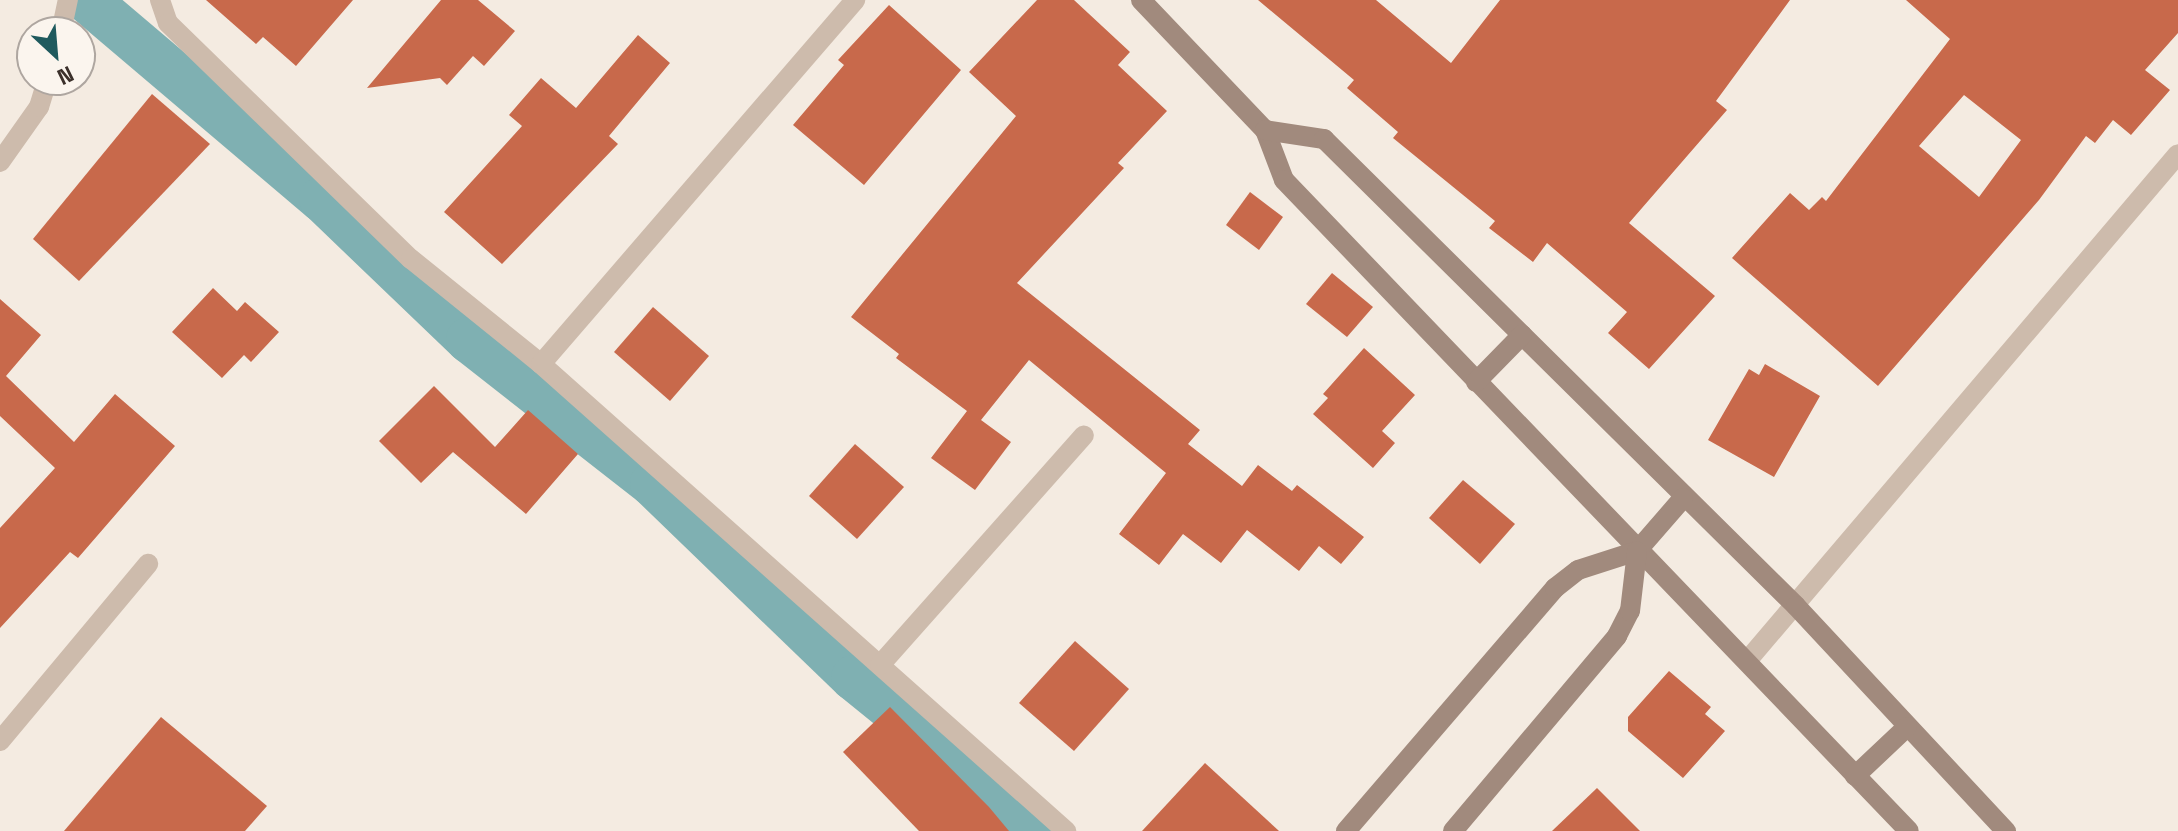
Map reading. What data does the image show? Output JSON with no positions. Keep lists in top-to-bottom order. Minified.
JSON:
{"north":"bottom right"}
